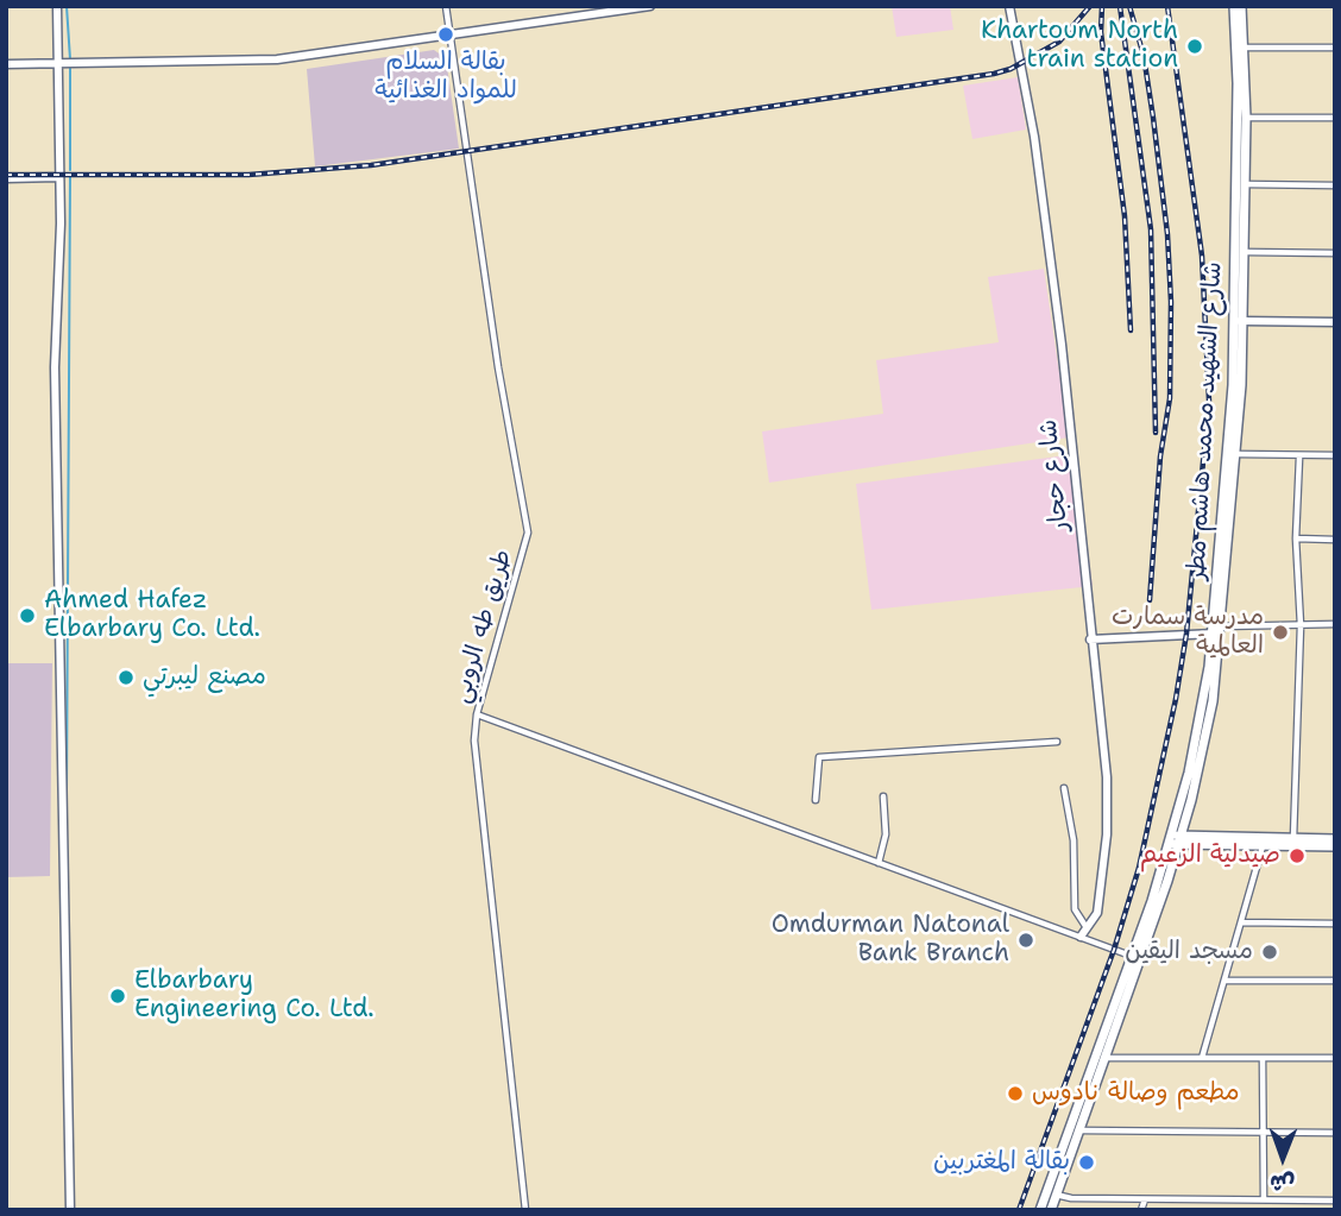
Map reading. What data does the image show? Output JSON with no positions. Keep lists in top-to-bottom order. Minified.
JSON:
{"streets":{"main road":["شارع الشهيد محمد هاشم مطر"],"street":["شارع حجار","طريق طه الروبي"]},"places":["بقالة السلام للمواد الغذائية","Khartoum North train station","Ahmed Hafez Elbarbary Co. Ltd.","مدرسة سمارت العالمية","مصنع ليبرتي","صيدلية الزعيم","Omdurman Natonal Bank Branch","مسجد اليقين","Elbarbary Engineering Co. Ltd.","مطعم وصالة نادوس","بقالة المغتربين"],"north":"bottom"}
